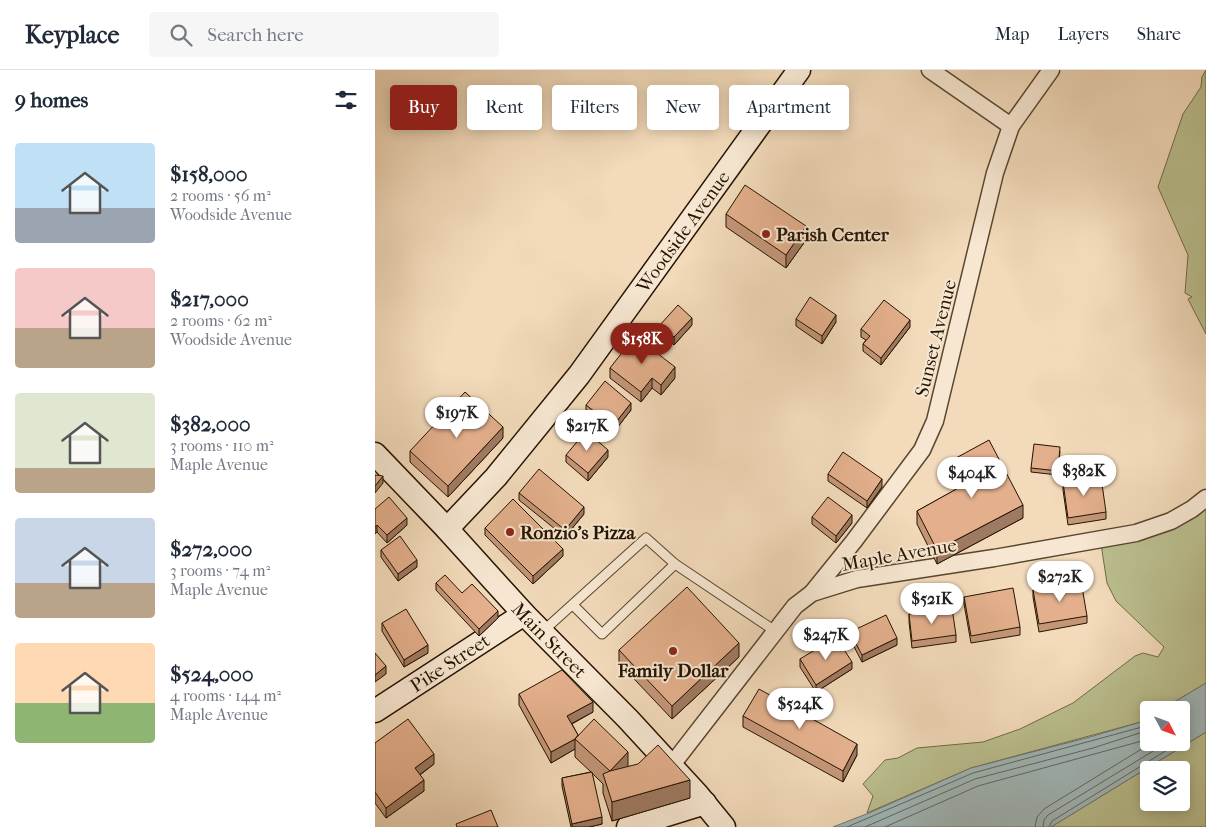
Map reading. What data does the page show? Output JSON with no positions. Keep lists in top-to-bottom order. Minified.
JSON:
{"streets":{"main road":["Woodside Avenue","Main Street","Pike Street"],"street":["Sunset Avenue","Maple Avenue"]},"crossings":[["Woodside Avenue","Main Street"],["Sunset Avenue","Maple Avenue"],["Maple Avenue","Main Street"],["Main Street","Pike Street"]],"places":["Parish Center","Ronzio's Pizza","Family Dollar"],"north":"bottom right","page":{"header":"Keyplace","search":"Search here","nav":["Map","Layers","Share"],"heading":"9 homes","chip":["Buy","Rent","Filters","New","Apartment"],"list":[{"name":"$158,000","note":"2 rooms · 56 m² · Woodside Avenue"},{"name":"$217,000","note":"2 rooms · 62 m² · Woodside Avenue"},{"name":"$382,000","note":"3 rooms · 110 m² · Maple Avenue"},{"name":"$272,000","note":"3 rooms · 74 m² · Maple Avenue"},{"name":"$524,000","note":"4 rooms · 144 m² · Maple Avenue"}],"price":["$158K","$197K","$217K","$382K","$404K","$272K","$521K","$247K","$524K"]}}
